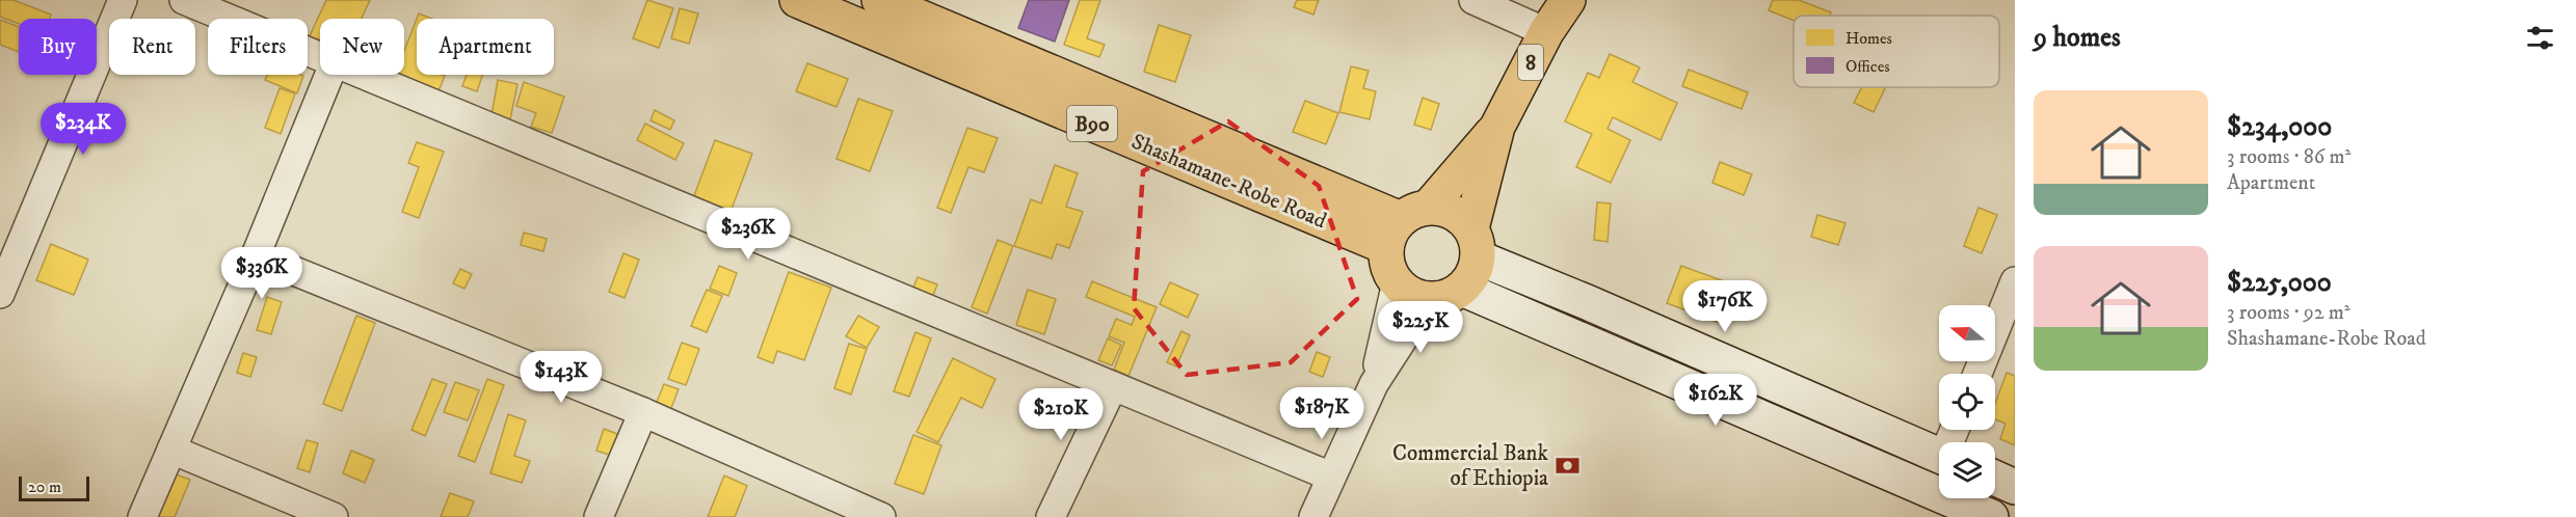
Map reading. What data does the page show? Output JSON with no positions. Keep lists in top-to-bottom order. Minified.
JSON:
{"streets":{"main road":["8","B90","Shashamane-Robe Road"]},"crossings":[["8","Shashamane-Robe Road"]],"places":{"bank":["Commercial Bank of Ethiopia"]},"legend":["Homes","Offices"],"scale_bar":"20 m","north":"left","page":{"heading":"9 homes","chip":["Buy","Rent","Filters","New","Apartment"],"list":[{"name":"$234,000","note":"3 rooms · 86 m² · Apartment"},{"name":"$225,000","note":"3 rooms · 92 m² · Shashamane-Robe Road"}],"price":["$234K","$236K","$336K","$176K","$225K","$143K","$162K","$187K","$210K"],"scale":"20 m"}}
